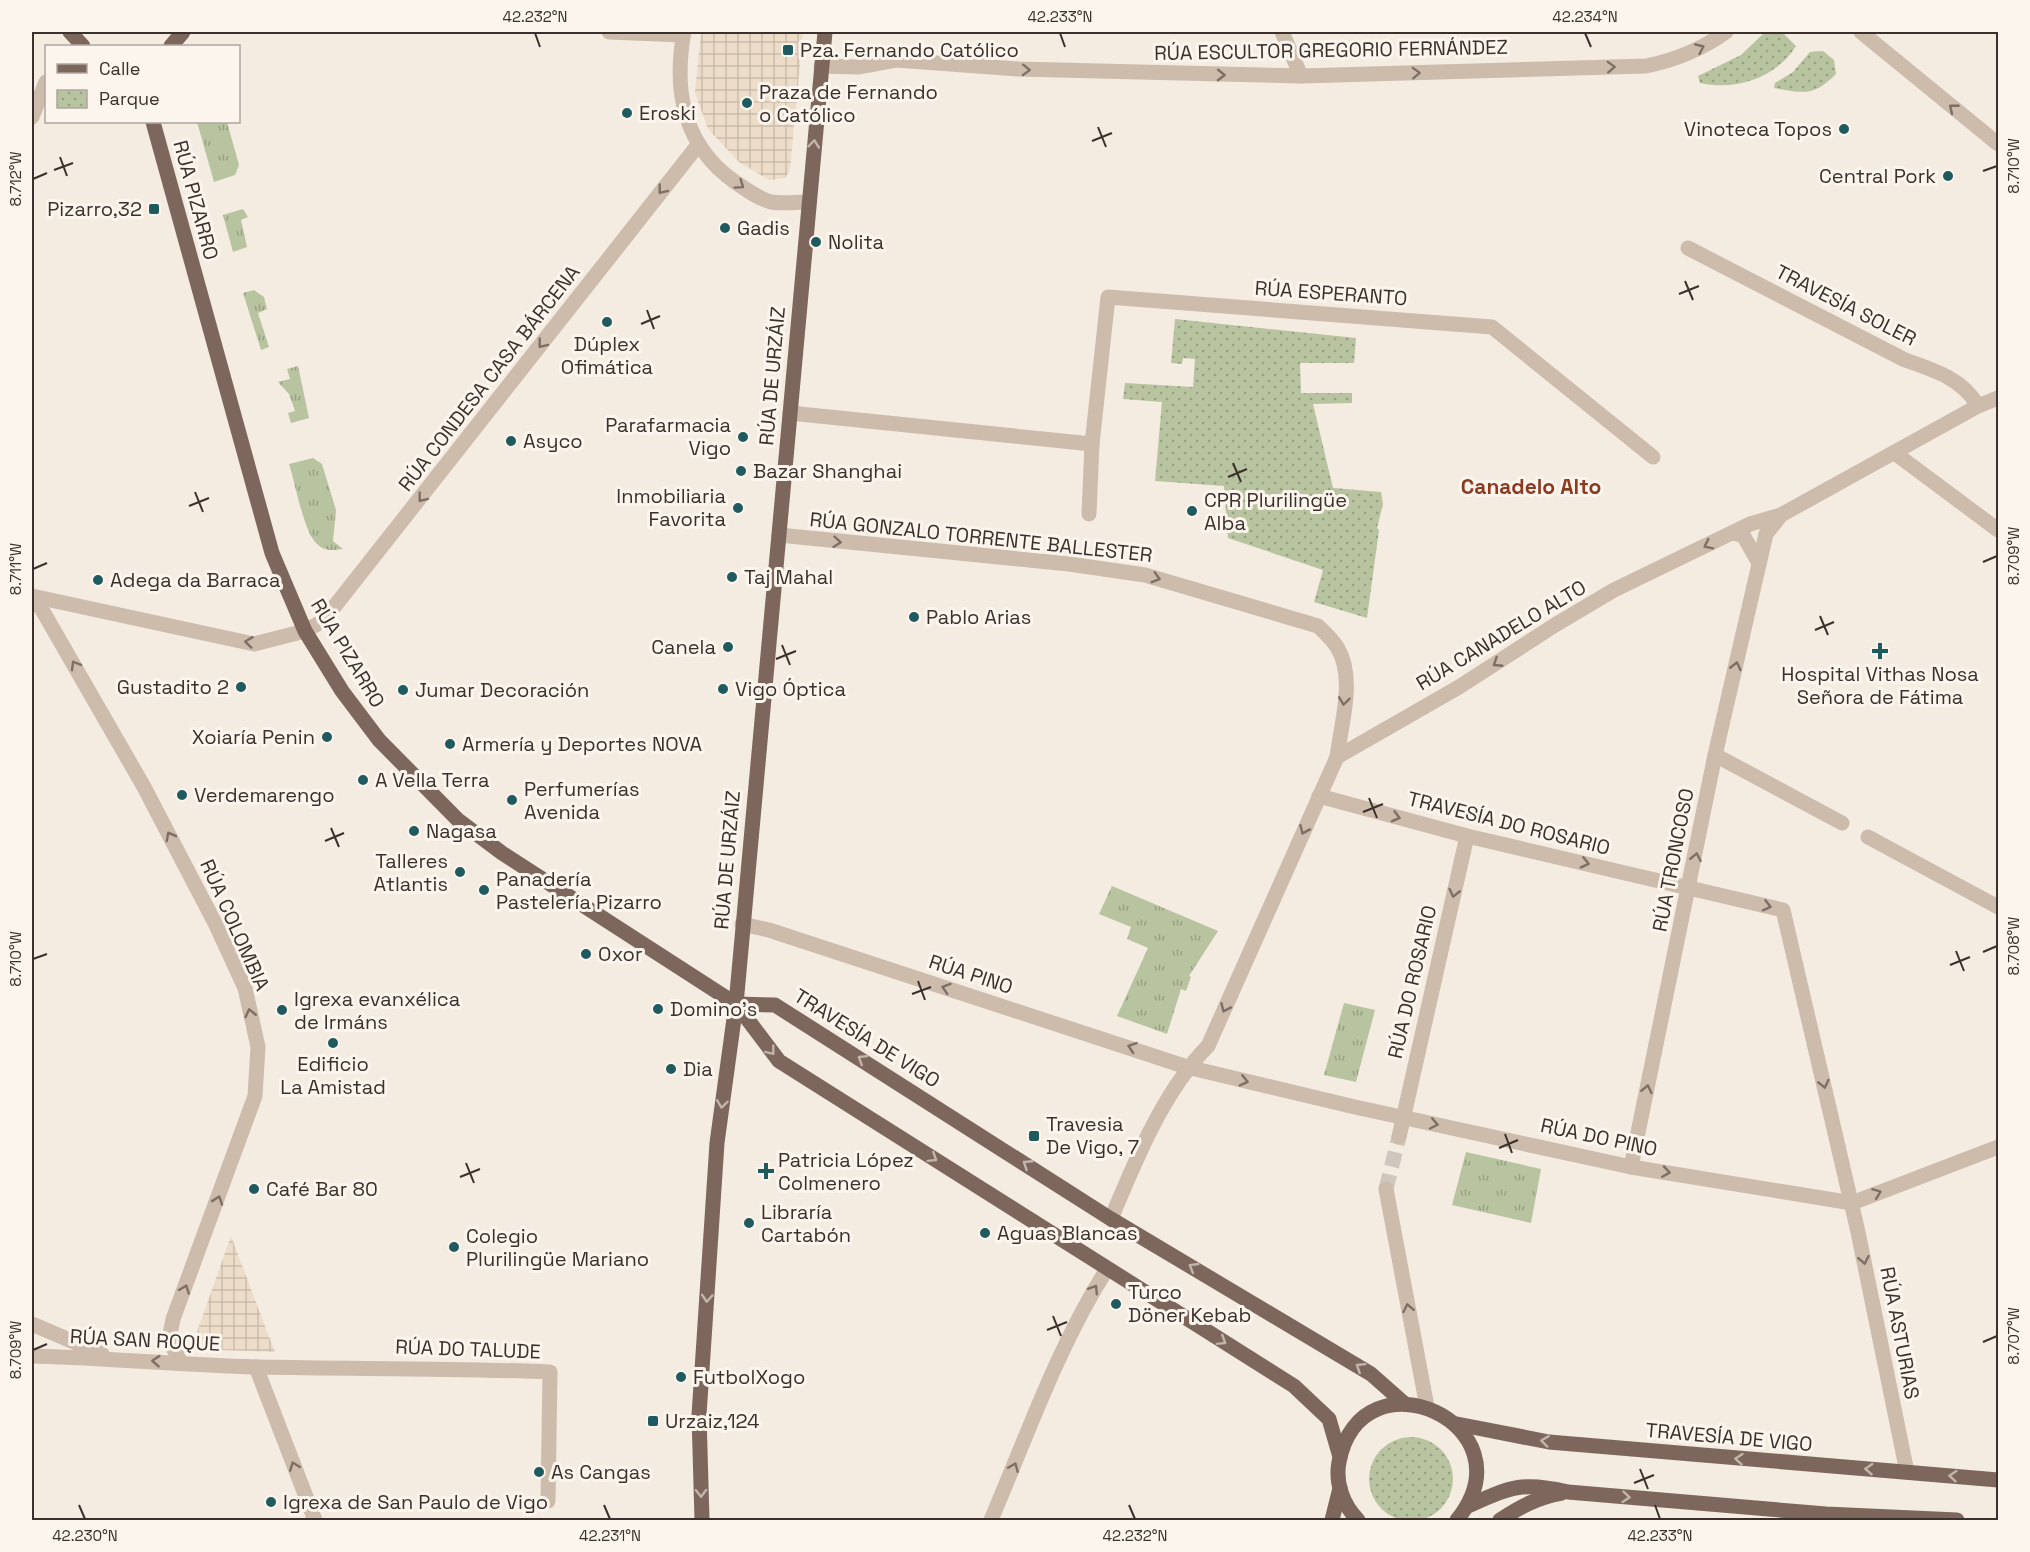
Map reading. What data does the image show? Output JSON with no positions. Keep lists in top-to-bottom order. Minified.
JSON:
{"streets":{"main road":["RÚA PIZARRO","RÚA DE URZÁIZ","TRAVESÍA DE VIGO"],"street":["RÚA ESCULTOR GREGORIO FERNÁNDEZ","RÚA ESPERANTO","TRAVESÍA SOLER","RÚA CONDESA CASA BÁRCENA","RÚA GONZALO TORRENTE BALLESTER","RÚA CANADELO ALTO","TRAVESÍA DO ROSARIO","RÚA TRONCOSO","RÚA COLOMBIA","RÚA PINO","RÚA DO ROSARIO","RÚA DO PINO","RÚA ASTURIAS","RÚA SAN ROQUE","RÚA DO TALUDE"]},"crossings":[["RÚA ESCULTOR GREGORIO FERNÁNDEZ","RÚA DE URZÁIZ"],["RÚA PIZARRO","RÚA DE URZÁIZ"],["RÚA PIZARRO","RÚA CONDESA CASA BÁRCENA"],["RÚA PIZARRO","TRAVESÍA DE VIGO"],["TRAVESÍA SOLER","RÚA CANADELO ALTO"],["RÚA DE URZÁIZ","RÚA GONZALO TORRENTE BALLESTER"],["RÚA DE URZÁIZ","RÚA PINO"],["RÚA DE URZÁIZ","TRAVESÍA DE VIGO"],["RÚA GONZALO TORRENTE BALLESTER","RÚA CANADELO ALTO"],["RÚA CANADELO ALTO","RÚA TRONCOSO"],["TRAVESÍA DO ROSARIO","RÚA TRONCOSO"],["TRAVESÍA DO ROSARIO","RÚA DO ROSARIO"],["TRAVESÍA DO ROSARIO","RÚA DO PINO"],["TRAVESÍA DO ROSARIO","RÚA ASTURIAS"],["RÚA TRONCOSO","RÚA DO PINO"],["RÚA COLOMBIA","RÚA SAN ROQUE"],["RÚA PINO","RÚA DO PINO"],["RÚA DO ROSARIO","RÚA DO PINO"],["TRAVESÍA DE VIGO","RÚA ASTURIAS"],["RÚA DO PINO","RÚA ASTURIAS"],["RÚA SAN ROQUE","RÚA DO TALUDE"]],"one_way":["RÚA ESCULTOR GREGORIO FERNÁNDEZ","RÚA CONDESA CASA BÁRCENA","RÚA CANADELO ALTO","TRAVESÍA DO ROSARIO","RÚA TRONCOSO","RÚA COLOMBIA","RÚA PINO","RÚA DO ROSARIO","RÚA DO PINO","RÚA ASTURIAS"],"districts":["Canadelo Alto"],"places":{"transit":["Pza. Fernando Católico","Pizarro,32","Travesia De Vigo, 7","Urzaiz,124"],"other":["Praza de Fernando o Católico","Eroski","Vinoteca Topos","Central Pork","Gadis","Nolita","Dúplex Ofimática","Parafarmacia Vigo","Asyco","Bazar Shanghai","Inmobiliaria Favorita","CPR Plurilingüe Alba","Taj Mahal","Adega da Barraca","Pablo Arias","Canela","Gustadito 2","Vigo Óptica","Jumar Decoración","Xoiaría Penin","Armería y Deportes NOVA","A Vella Terra","Verdemarengo","Perfumerías Avenida","Nagasa","Talleres Atlantis","Panadería Pastelería Pizarro","Oxor","Domino's","Igrexa evanxélica de Irmáns","Edificio La Amistad","Dia","Café Bar 80","Libraría Cartabón","Aguas Blancas","Colegio Plurilingüe Mariano","Turco Döner Kebab","FutbolXogo","As Cangas","Igrexa de San Paulo de Vigo"],"health":["Hospital Vithas Nosa Señora de Fátima","Patricia López Colmenero"]},"legend":["Calle","Parque"],"coordinates":["42.232°N","42.233°N","42.234°N","8.710°W","8.712°W","8.709°W","8.711°W","8.708°W","8.707°W","42.230°N","42.231°N"]}
